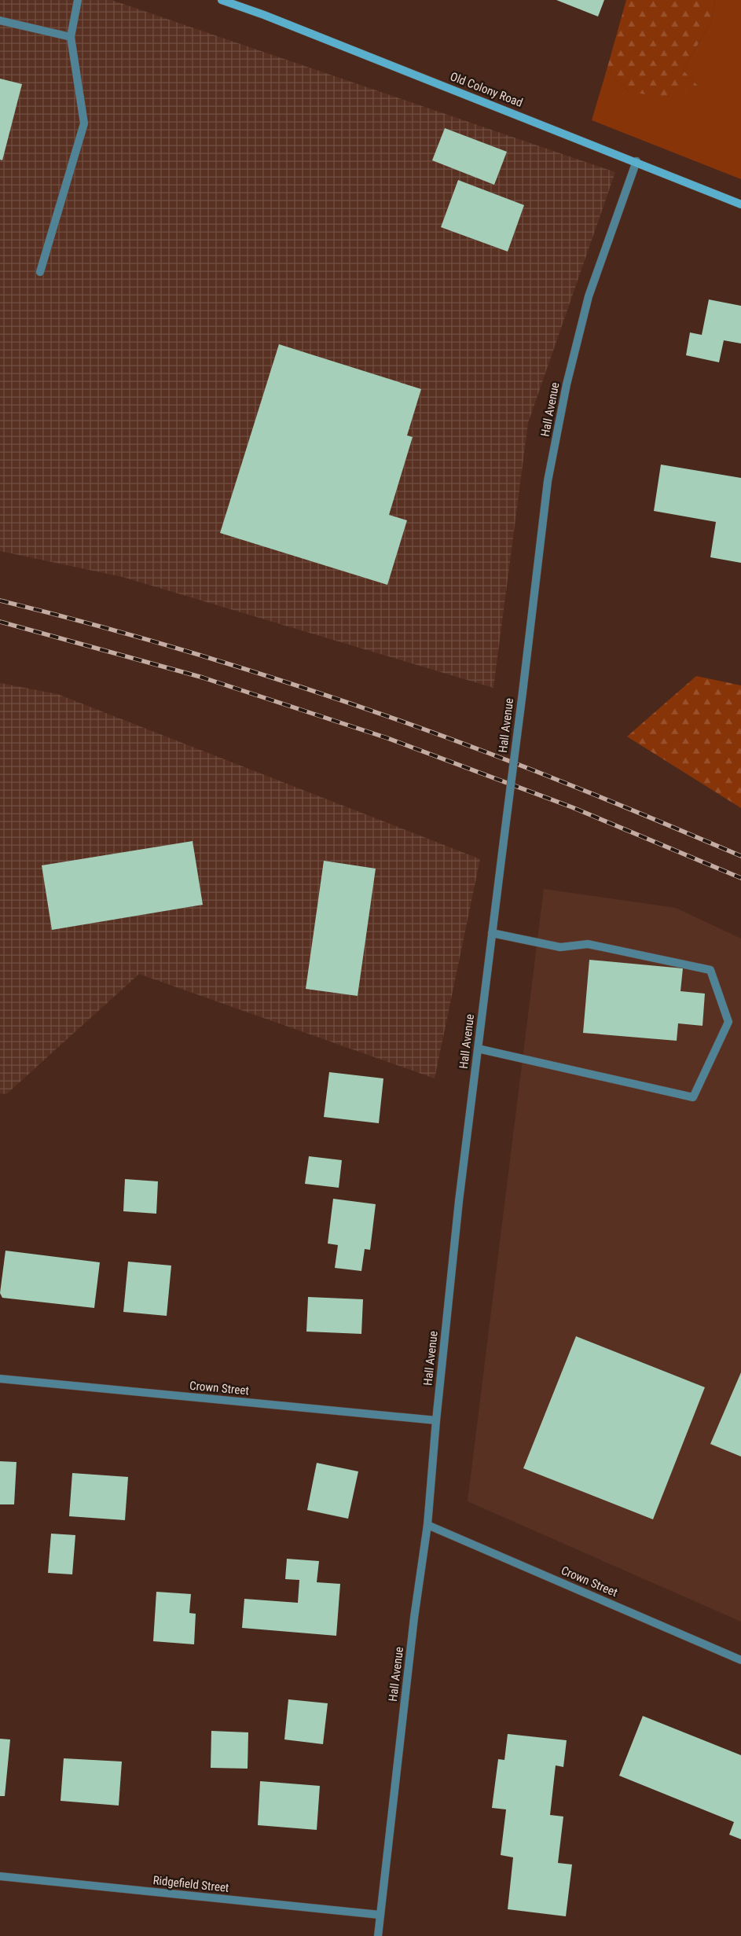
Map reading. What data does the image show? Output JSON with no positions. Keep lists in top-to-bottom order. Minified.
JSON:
{"streets":{"main road":["Old Colony Road"],"street":["Hall Avenue","Crown Street","Ridgefield Street"]},"crossings":[["Old Colony Road","Hall Avenue"],["Hall Avenue","Crown Street"],["Hall Avenue","Ridgefield Street"]]}
